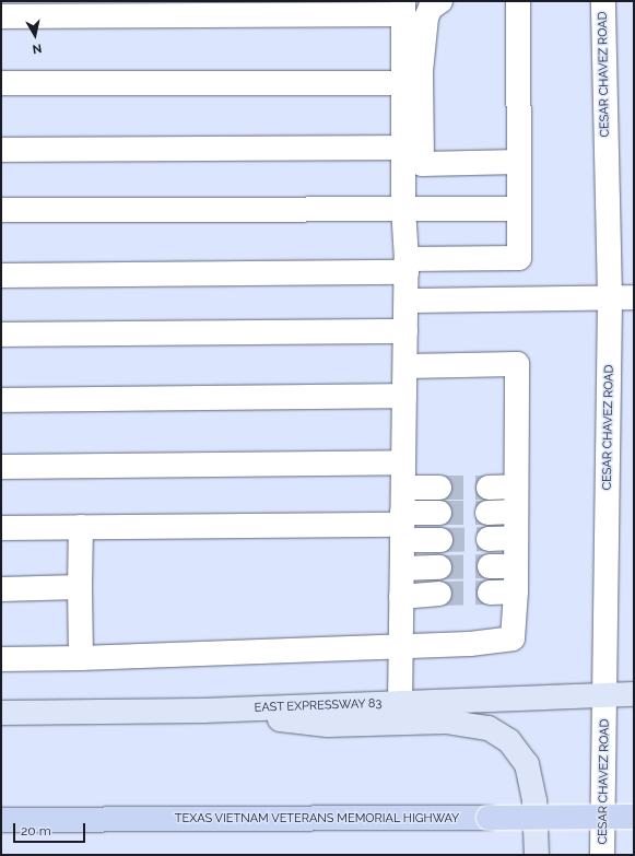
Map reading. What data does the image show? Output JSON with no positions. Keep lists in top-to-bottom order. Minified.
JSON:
{"streets":{"highway":["TEXAS VIETNAM VETERANS MEMORIAL HIGHWAY"],"main road":["EAST EXPRESSWAY 83"],"street":["CESAR CHAVEZ ROAD"]},"crossings":[["CESAR CHAVEZ ROAD","EAST EXPRESSWAY 83"]],"scale_bar":"20 m","north":"bottom"}
